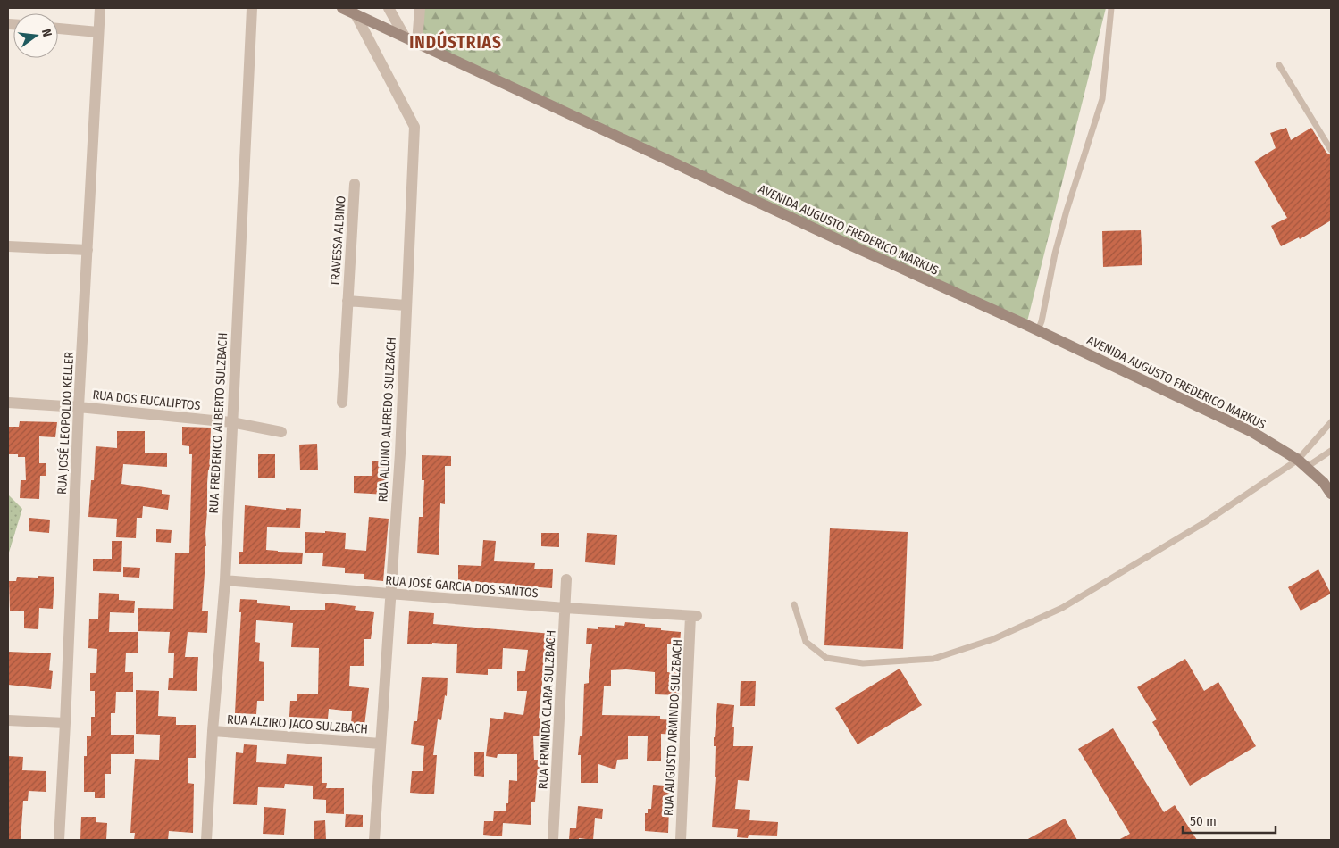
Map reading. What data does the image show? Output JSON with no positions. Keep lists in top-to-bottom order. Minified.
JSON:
{"streets":{"street":["AVENIDA AUGUSTO FREDERICO MARKUS","TRAVESSA ALBINO","RUA DOS EUCALIPTOS","RUA ALDINO ALFREDO SULZBACH","RUA JOSÉ LEOPOLDO KELLER","RUA FREDERICO ALBERTO SULZBACH","RUA JOSÉ GARCIA DOS SANTOS","RUA ERMINDA CLARA SULZBACH","RUA ALZIRO JACO SULZBACH","RUA AUGUSTO ARMINDO SULZBACH"]},"crossings":[["AVENIDA AUGUSTO FREDERICO MARKUS","RUA ALDINO ALFREDO SULZBACH"],["TRAVESSA ALBINO","RUA ALDINO ALFREDO SULZBACH"],["RUA DOS EUCALIPTOS","RUA JOSÉ LEOPOLDO KELLER"],["RUA DOS EUCALIPTOS","RUA FREDERICO ALBERTO SULZBACH"],["RUA ALDINO ALFREDO SULZBACH","RUA JOSÉ GARCIA DOS SANTOS"],["RUA ALDINO ALFREDO SULZBACH","RUA ALZIRO JACO SULZBACH"],["RUA FREDERICO ALBERTO SULZBACH","RUA JOSÉ GARCIA DOS SANTOS"],["RUA FREDERICO ALBERTO SULZBACH","RUA ALZIRO JACO SULZBACH"],["RUA JOSÉ GARCIA DOS SANTOS","RUA ERMINDA CLARA SULZBACH"],["RUA JOSÉ GARCIA DOS SANTOS","RUA AUGUSTO ARMINDO SULZBACH"]],"districts":["INDÚSTRIAS"],"scale_bar":"50 m","north":"right"}
